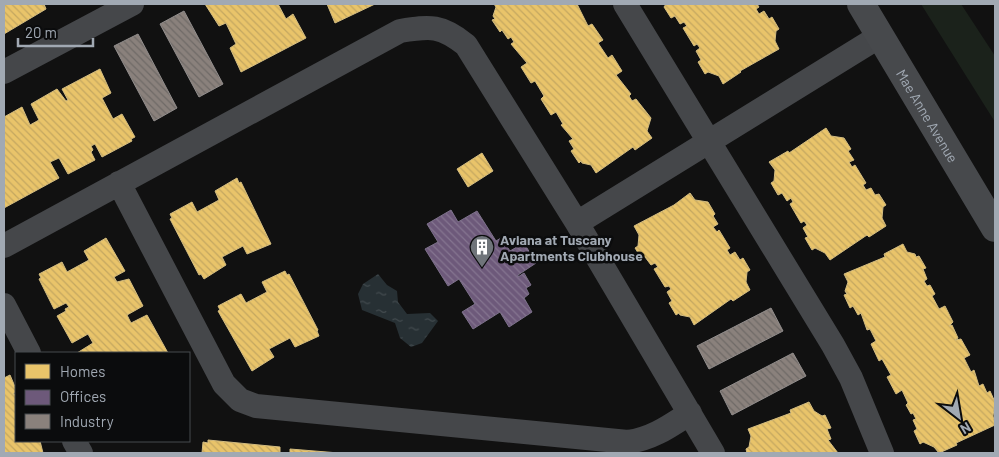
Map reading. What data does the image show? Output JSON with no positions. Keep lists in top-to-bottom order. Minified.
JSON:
{"streets":{"main road":["Mae Anne Avenue"]},"places":{"building":["Aviana at Tuscany Apartments Clubhouse"]},"legend":["Homes","Offices","Industry"],"scale_bar":"20 m","north":"bottom right"}
